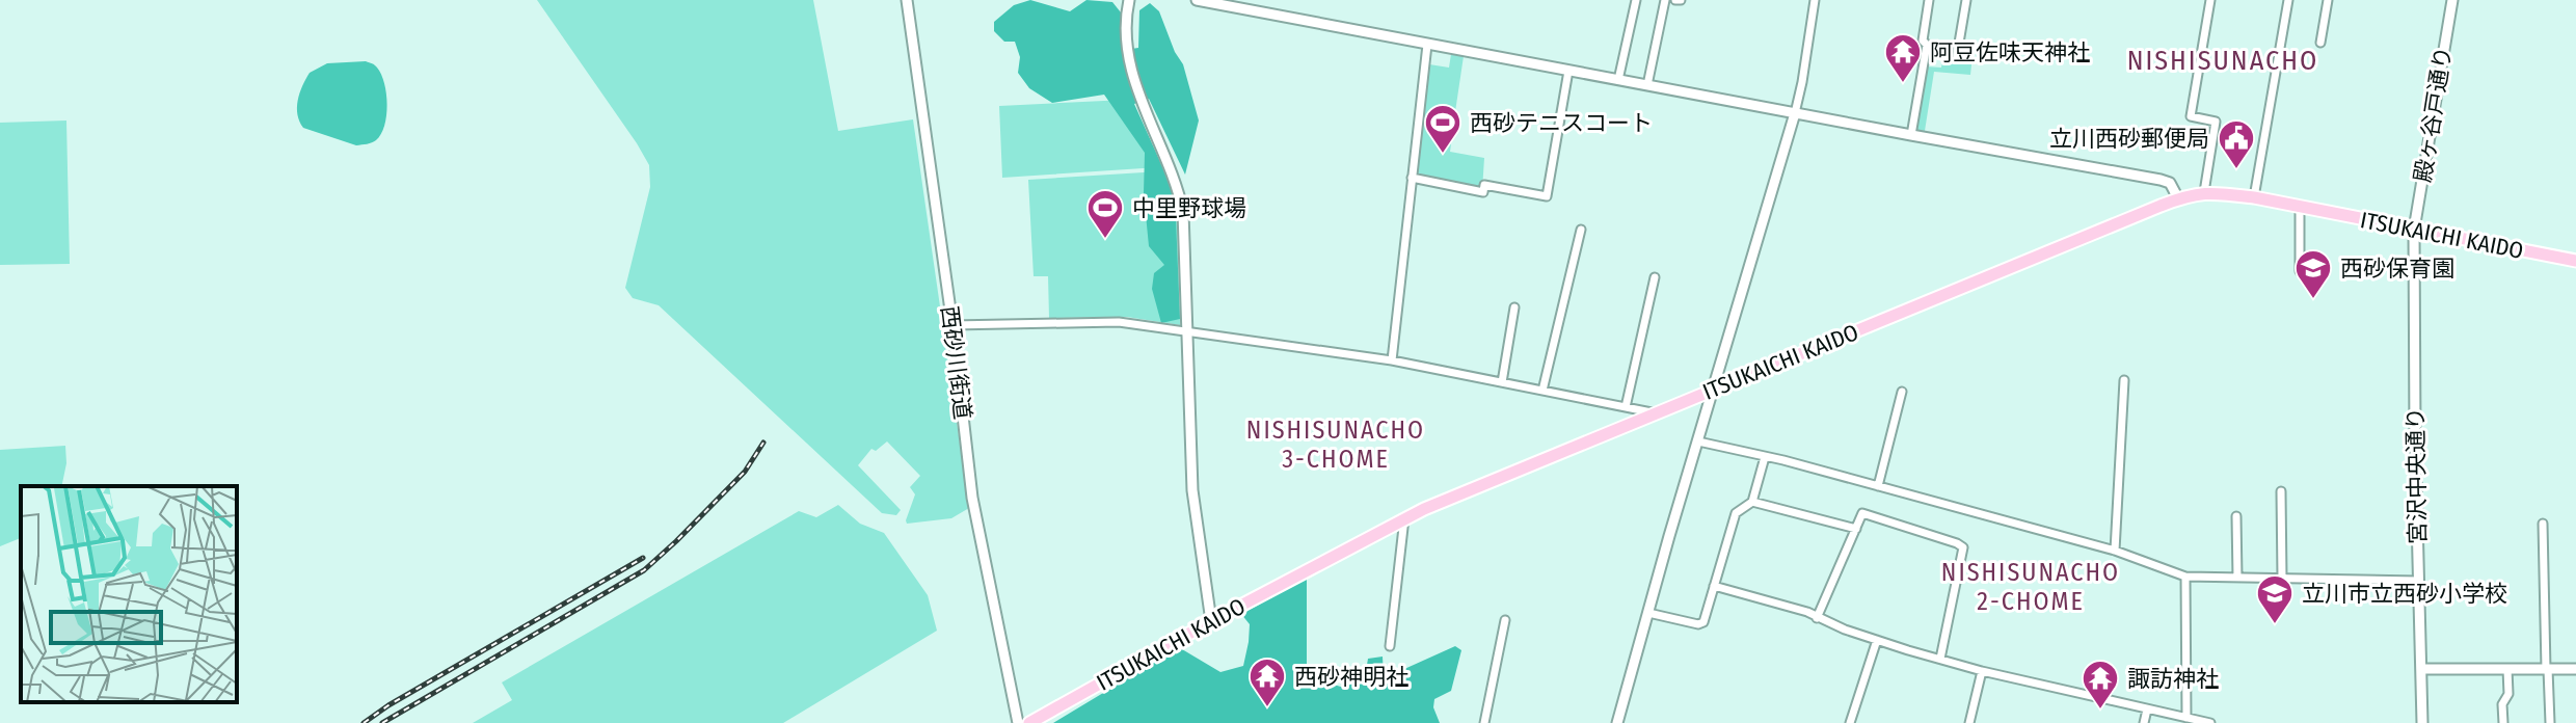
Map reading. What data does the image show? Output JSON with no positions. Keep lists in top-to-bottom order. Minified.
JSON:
{"streets":{"main road":["ITSUKAICHI KAIDO"],"street":["殿ヶ谷戸通り","西砂川街道","宮沢中央通り"]},"crossings":[["殿ヶ谷戸通り","ITSUKAICHI KAIDO"],["殿ヶ谷戸通り","宮沢中央通り"],["ITSUKAICHI KAIDO","宮沢中央通り"]],"districts":["NISHISUNACHO","NISHISUNACHO 3-CHOME","NISHISUNACHO 2-CHOME"],"places":{"temple":["阿豆佐味天神社","西砂神明社","諏訪神社"],"sports":["西砂テニスコート","中里野球場"],"public building":["立川西砂郵便局"],"school or university":["西砂保育園","立川市立西砂小学校"]}}
